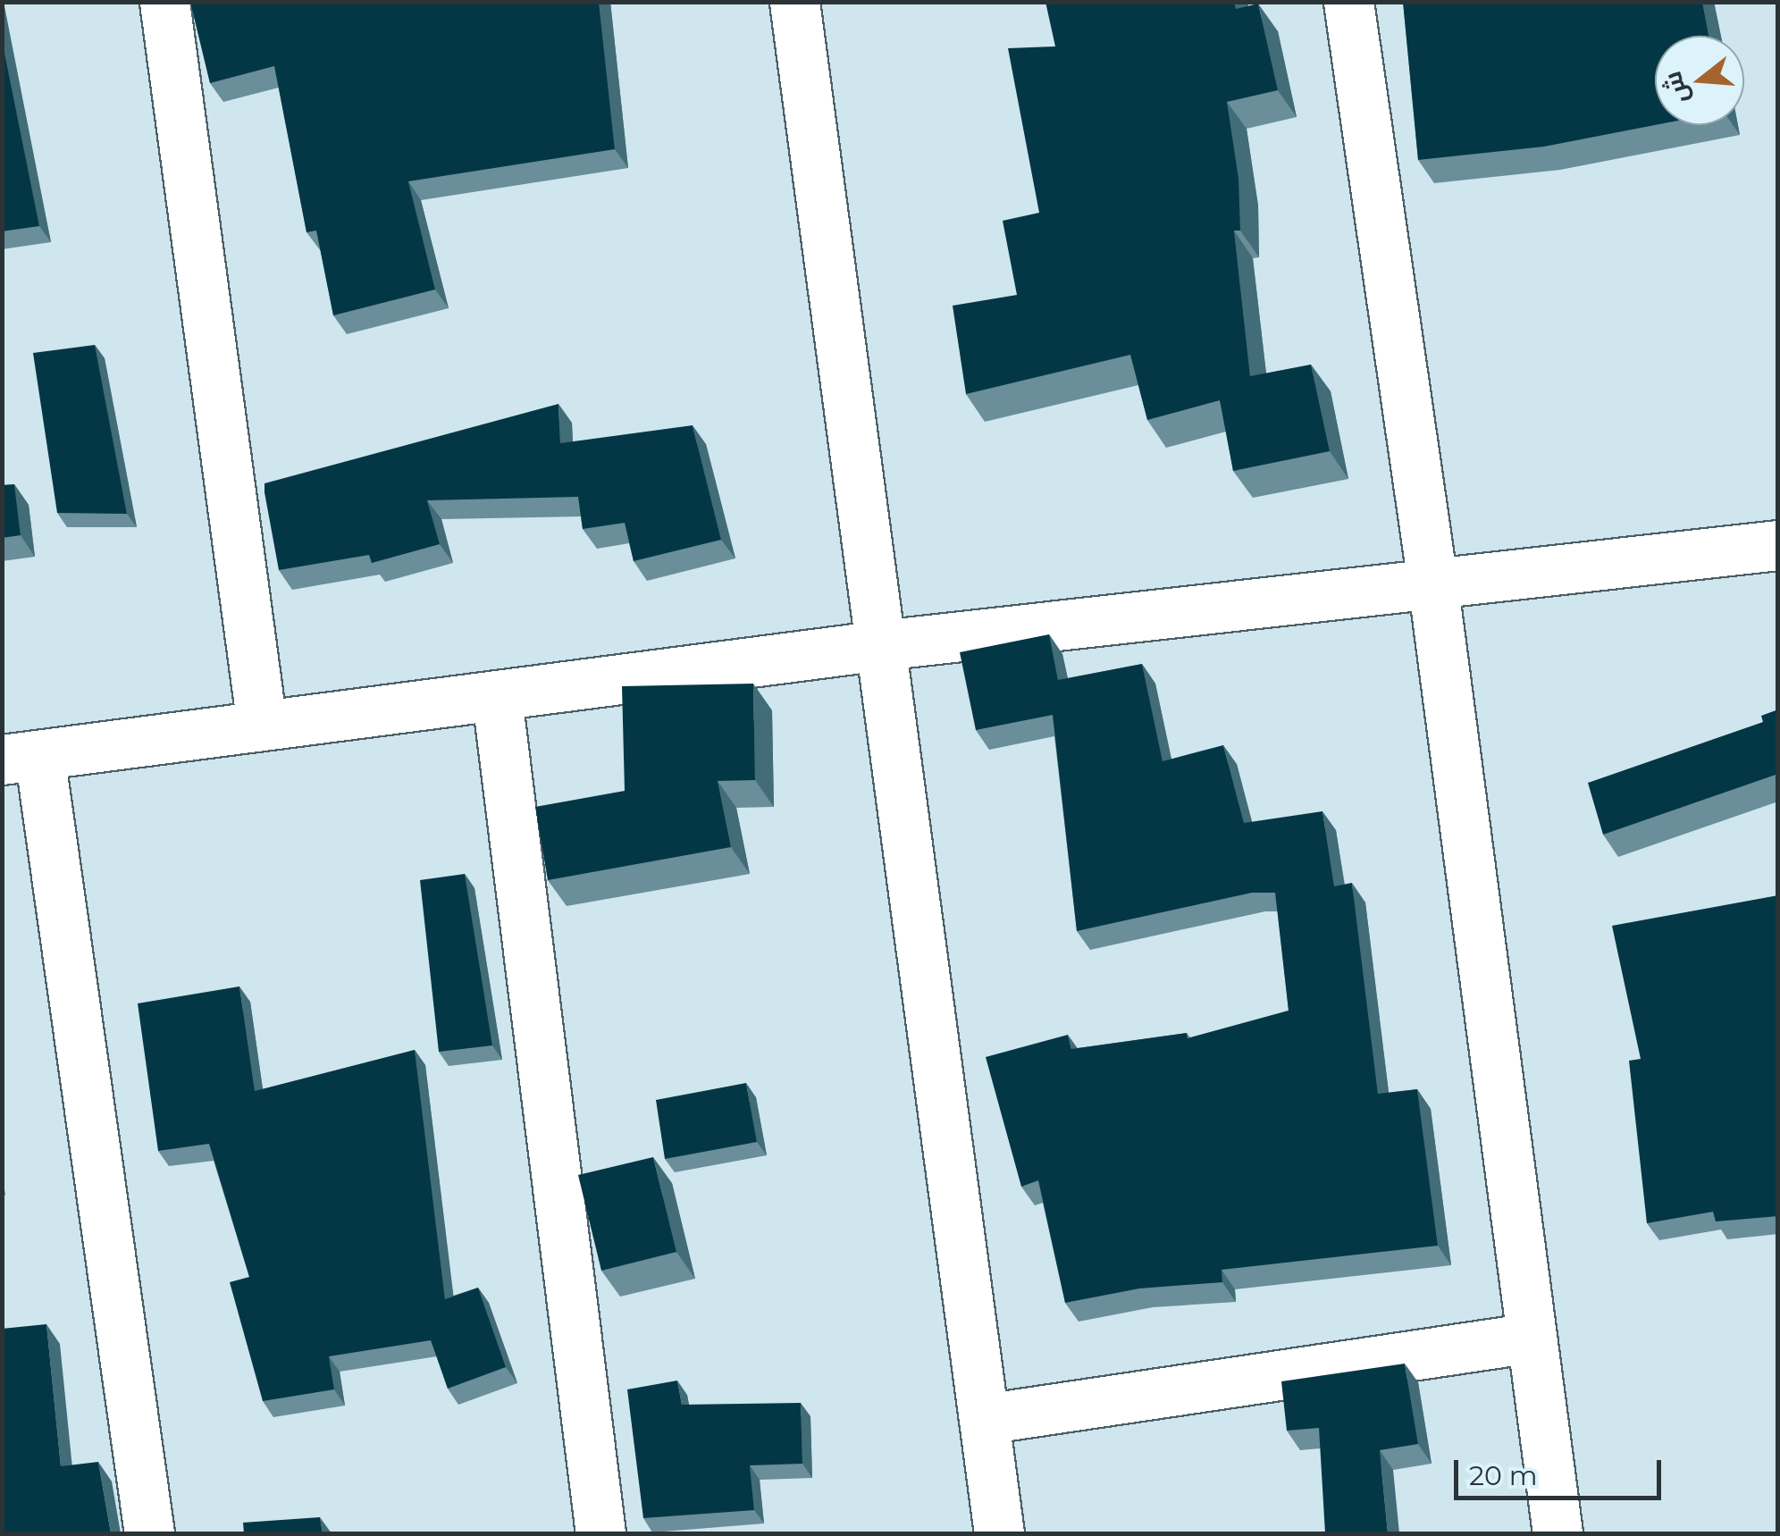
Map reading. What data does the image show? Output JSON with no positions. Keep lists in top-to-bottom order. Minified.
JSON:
{"scale_bar":"20 m","north":"left"}
